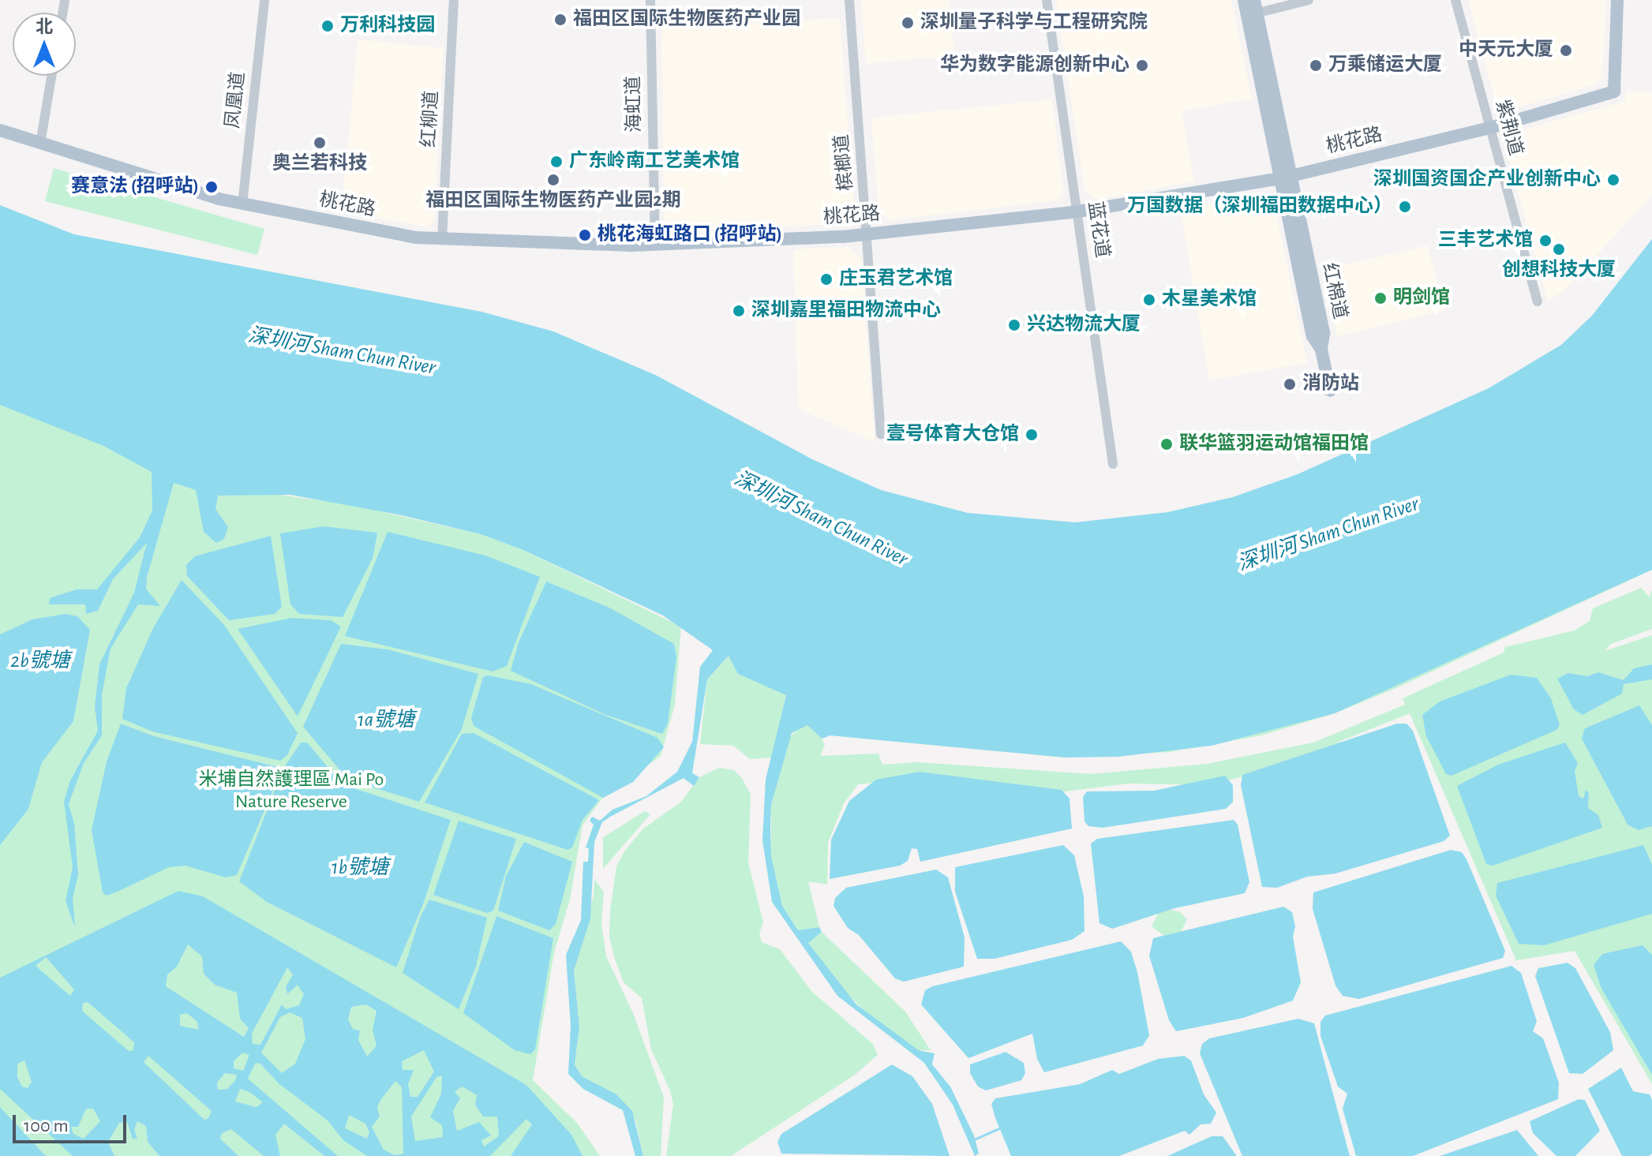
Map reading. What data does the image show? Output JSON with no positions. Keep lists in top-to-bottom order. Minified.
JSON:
{"streets":{"main road":["桃花路","红棉道"],"street":["凤凰道","海虹道","红柳道","紫荆道","槟榔道","蓝花道"]},"crossings":[["凤凰道","桃花路"],["海虹道","桃花路"],["红柳道","桃花路"],["紫荆道","桃花路"],["桃花路","槟榔道"],["桃花路","蓝花道"],["桃花路","红棉道"]],"water":["深圳河 Sham Chun River","2b號塘","1a號塘","1b號塘"],"parks":["米埔自然護理區 Mai Po Nature Reserve"],"places":["福田区国际生物医药产业园","深圳量子科学与工程研究院","万利科技园","中天元大厦","华为数字能源创新中心","万乘储运大厦","奥兰若科技","广东岭南工艺美术馆","福田区国际生物医药产业园2期","深圳国资国企产业创新中心","赛意法 (招呼站)","万国数据（深圳福田数据中心）","桃花海虹路口 (招呼站)","三丰艺术馆","创想科技大厦","庄玉君艺术馆","明剑馆","木星美术馆","深圳嘉里福田物流中心","兴达物流大厦","消防站","壹号体育大仓馆","联华篮羽运动馆福田馆"],"scale_bar":"100 m","north":"top"}
